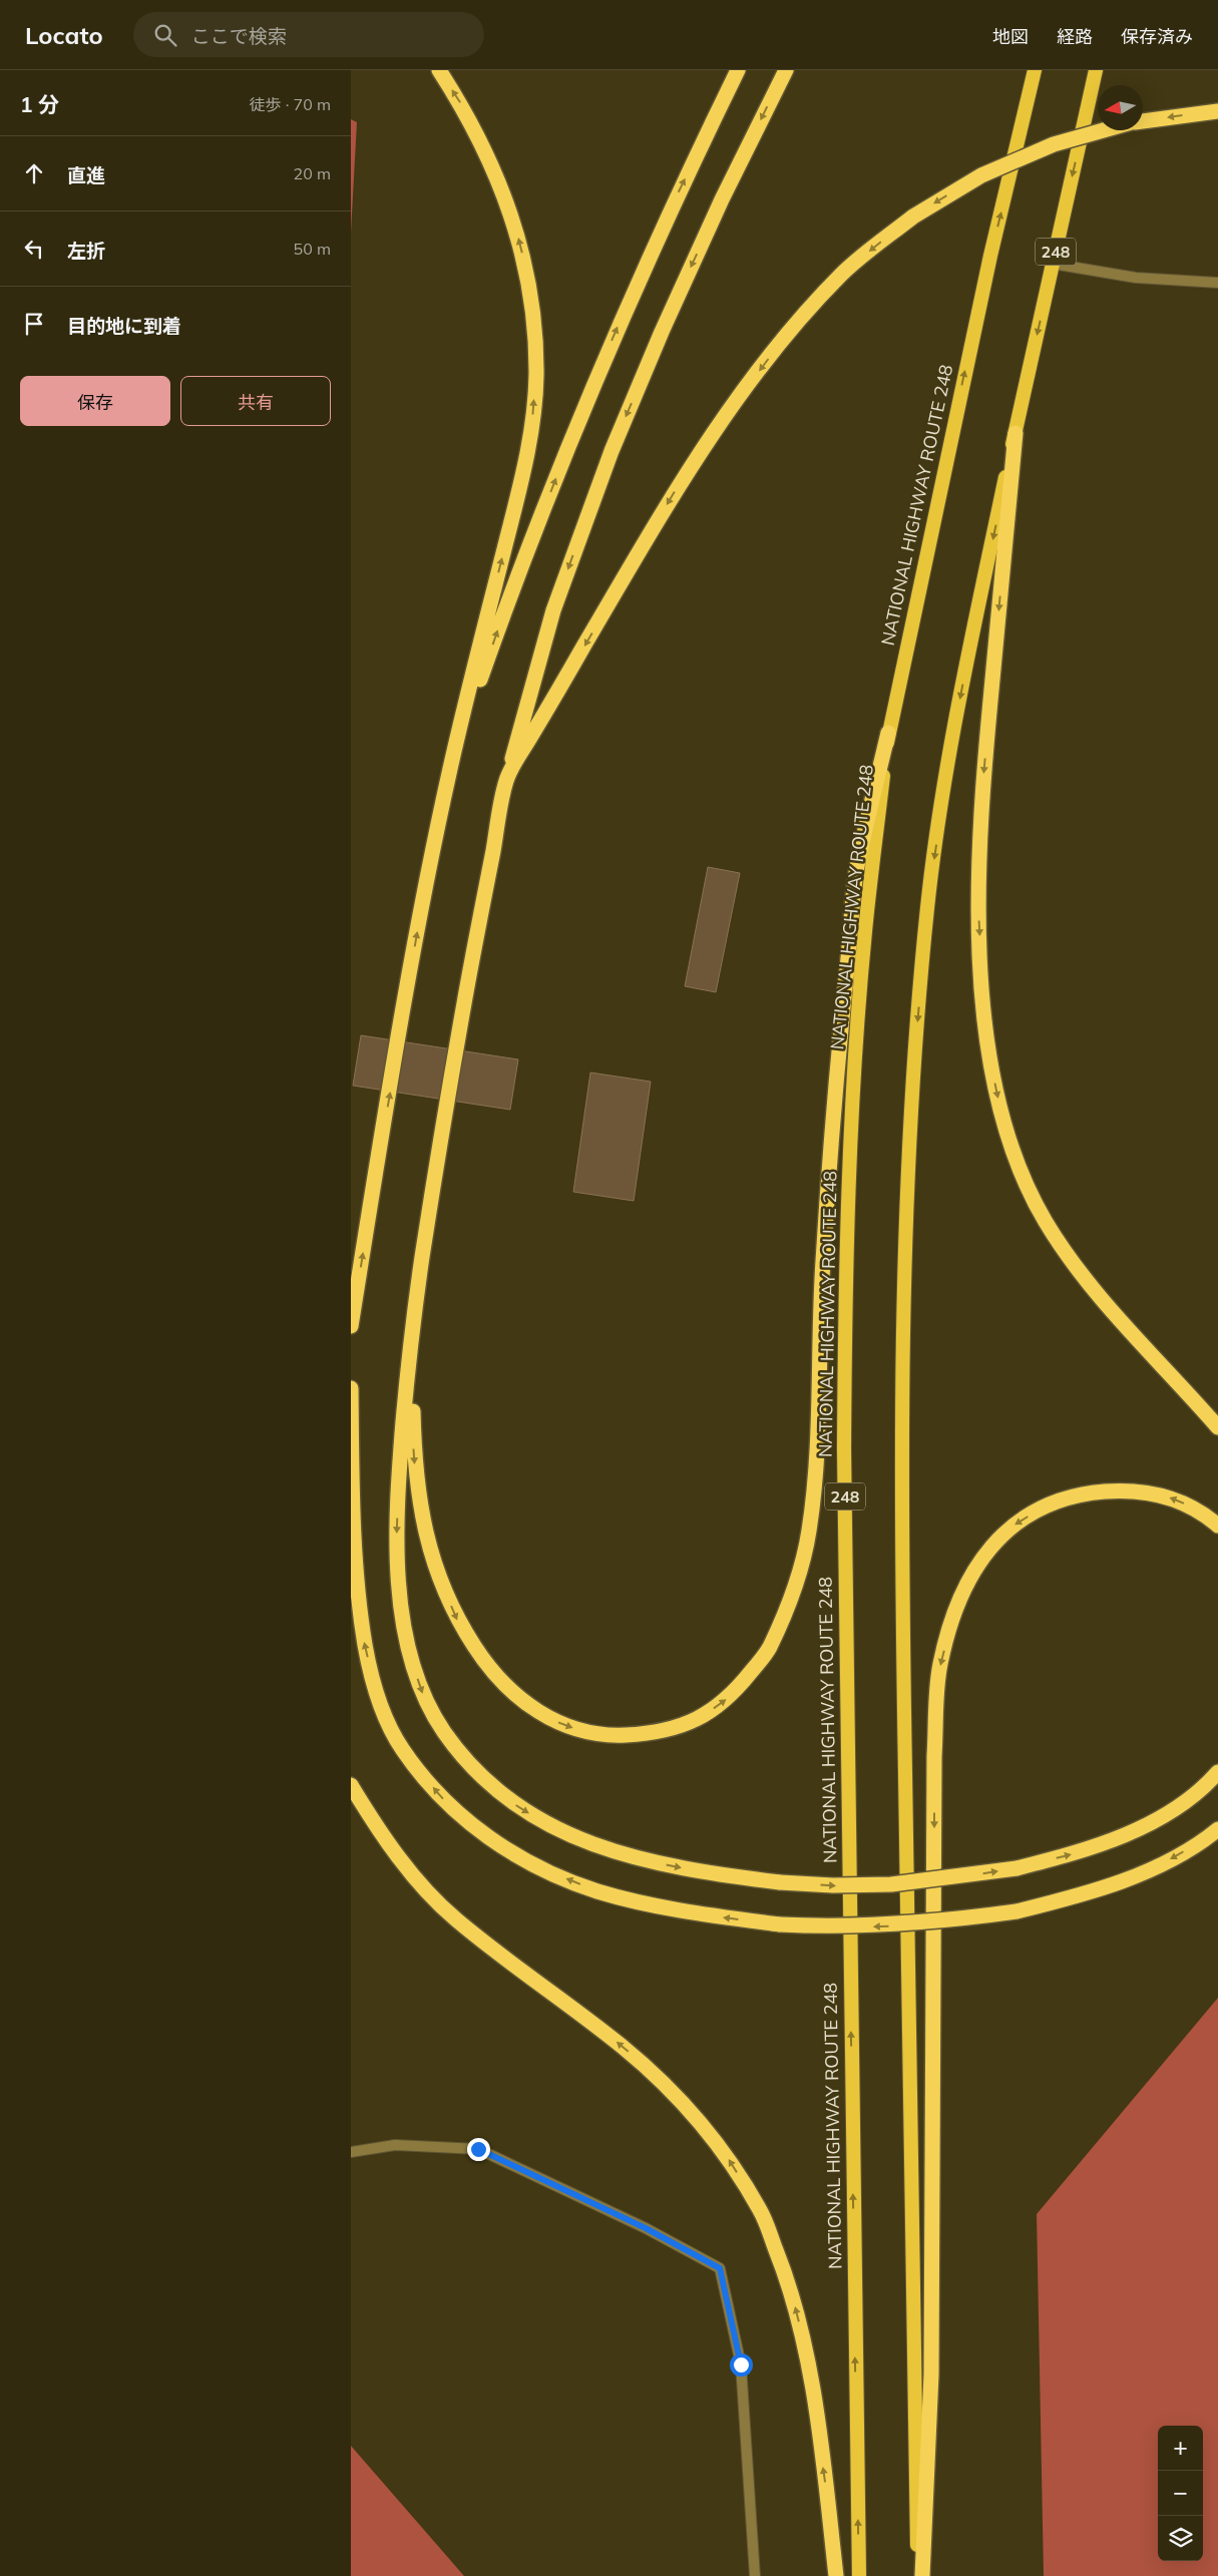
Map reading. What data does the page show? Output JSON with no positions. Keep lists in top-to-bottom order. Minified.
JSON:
{"streets":{"highway":["248","NATIONAL HIGHWAY ROUTE 248"]},"north":"left","page":{"header":"Locato","search":"ここで検索","nav":["地図","経路","保存済み"],"heading":["1 分","徒歩 · 70 m"],"list":[["直進","20 m"],["左折","50 m"],"目的地に到着"],"buttons":["保存","共有"],"map_buttons":["+","−"]}}
